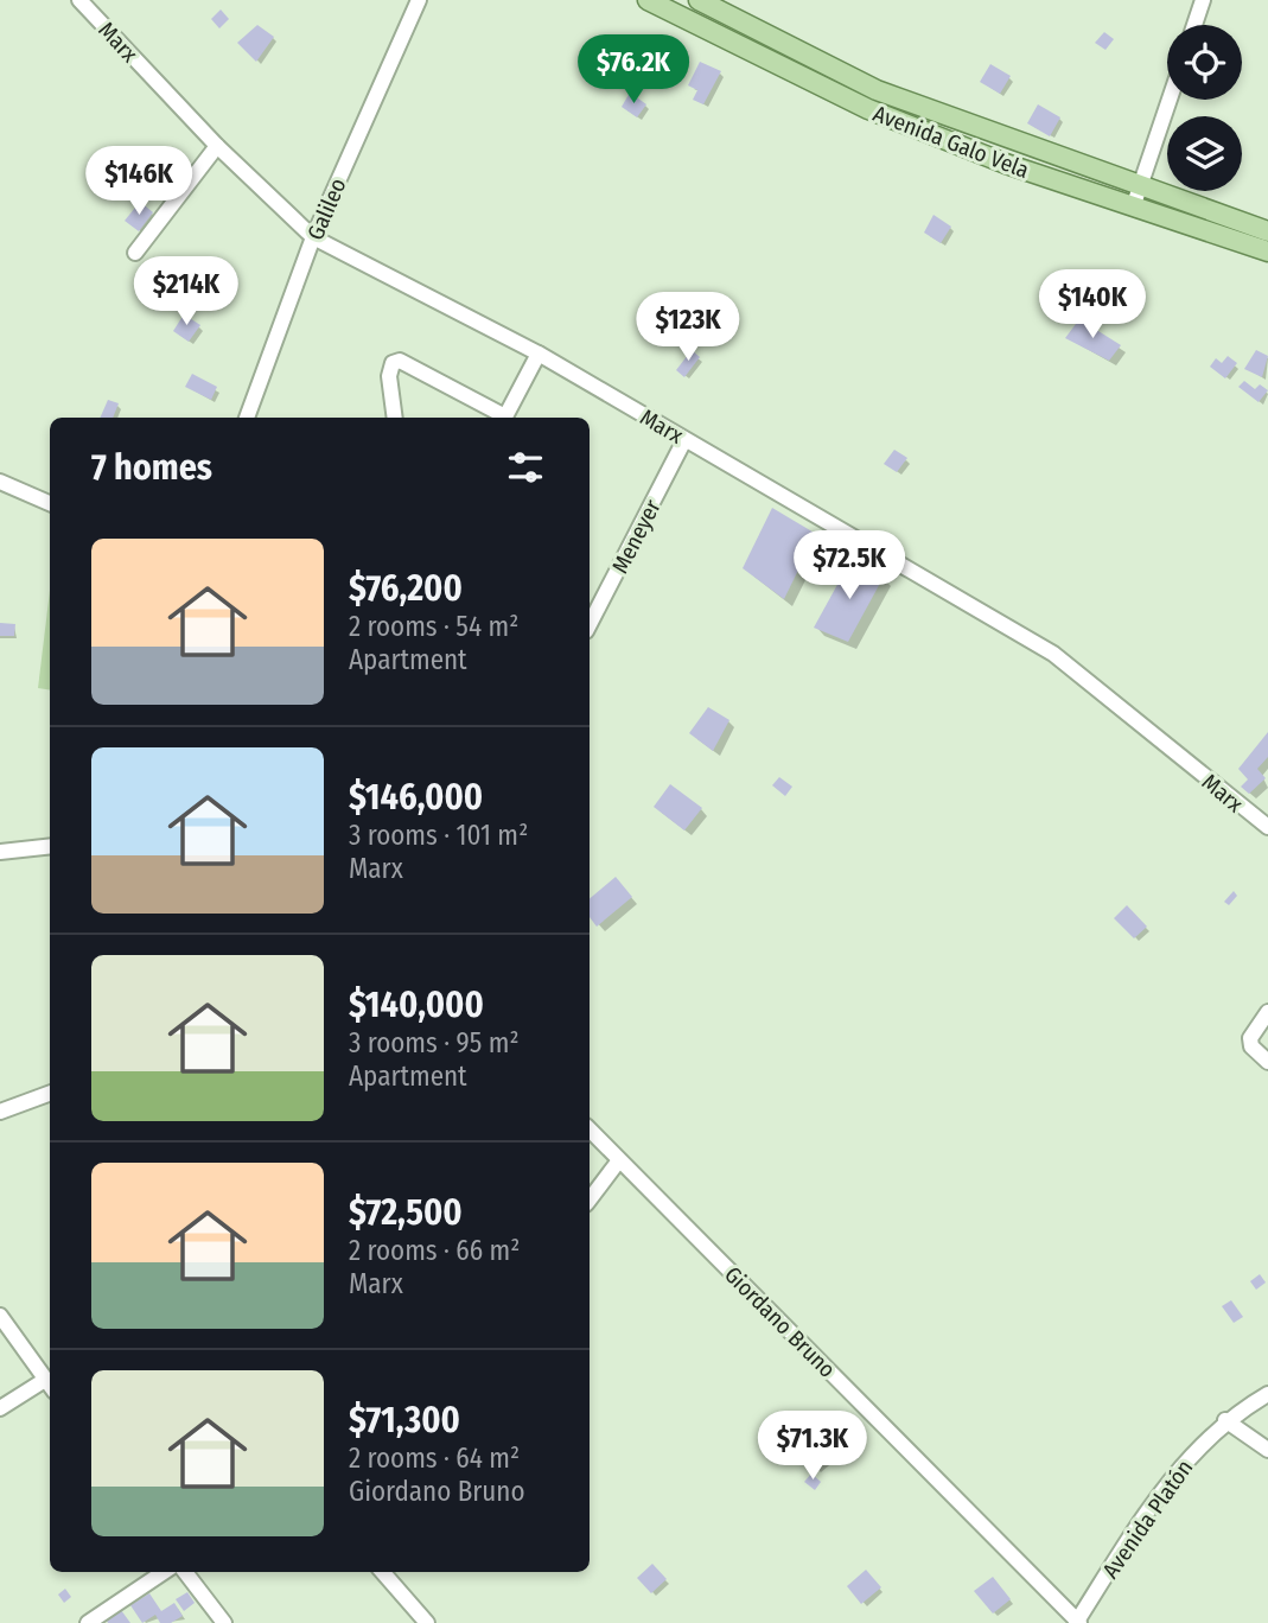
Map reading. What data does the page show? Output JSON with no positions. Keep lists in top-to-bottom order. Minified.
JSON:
{"streets":{"main road":["Avenida Galo Vela"],"street":["Marx","Galileo","Meneyer","Giordano Bruno","Avenida Platón"]},"crossings":[["Marx","Galileo"],["Marx","Meneyer"],["Giordano Bruno","Avenida Platón"]],"page":{"price":["$76.2K","$146K","$214K","$140K","$123K","$72.5K","$71.3K"],"heading":"7 homes","list":[{"name":"$76,200","note":"2 rooms · 54 m² · Apartment"},{"name":"$146,000","note":"3 rooms · 101 m² · Marx"},{"name":"$140,000","note":"3 rooms · 95 m² · Apartment"},{"name":"$72,500","note":"2 rooms · 66 m² · Marx"},{"name":"$71,300","note":"2 rooms · 64 m² · Giordano Bruno"}]}}
